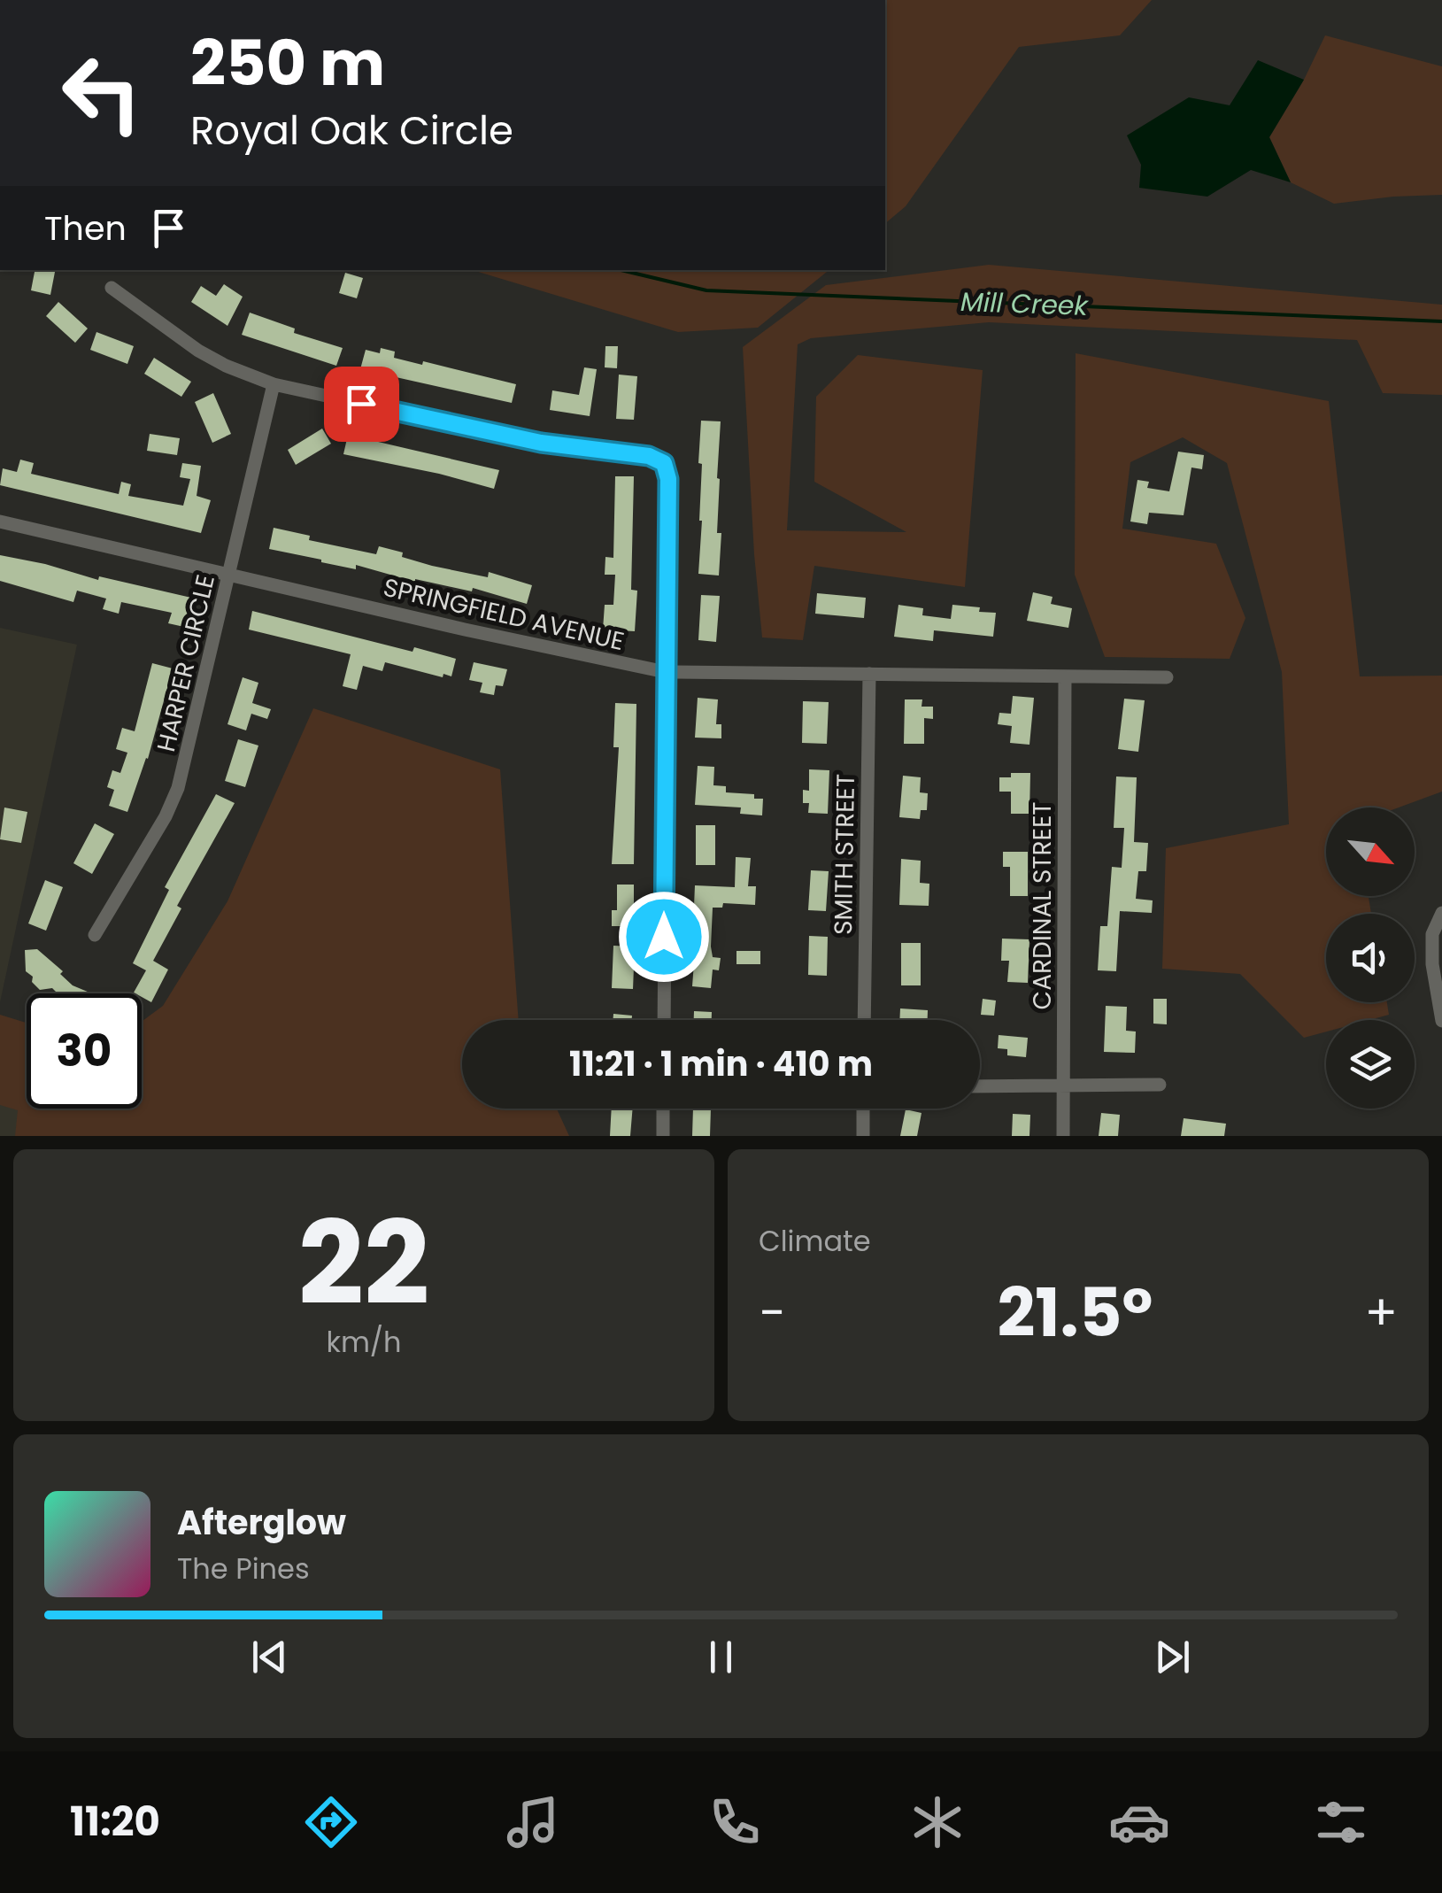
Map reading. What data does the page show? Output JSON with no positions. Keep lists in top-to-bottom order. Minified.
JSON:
{"streets":{"street":["SPRINGFIELD AVENUE","HARPER CIRCLE","SMITH STREET","CARDINAL STREET"]},"crossings":[["SPRINGFIELD AVENUE","HARPER CIRCLE"],["SPRINGFIELD AVENUE","SMITH STREET"],["SPRINGFIELD AVENUE","CARDINAL STREET"]],"water":["Mill Creek"],"north":"bottom right","page":{"turn":["250 m","Royal Oak Circle"],"then":"Then","limit":"30","trip":"11:21 · 1 min · 410 m","tile":[["22","km/h"],"Climate"],"heat":["−","21.5°","+"],"song":["Afterglow","The Pines"],"tabs":"11:20"}}
